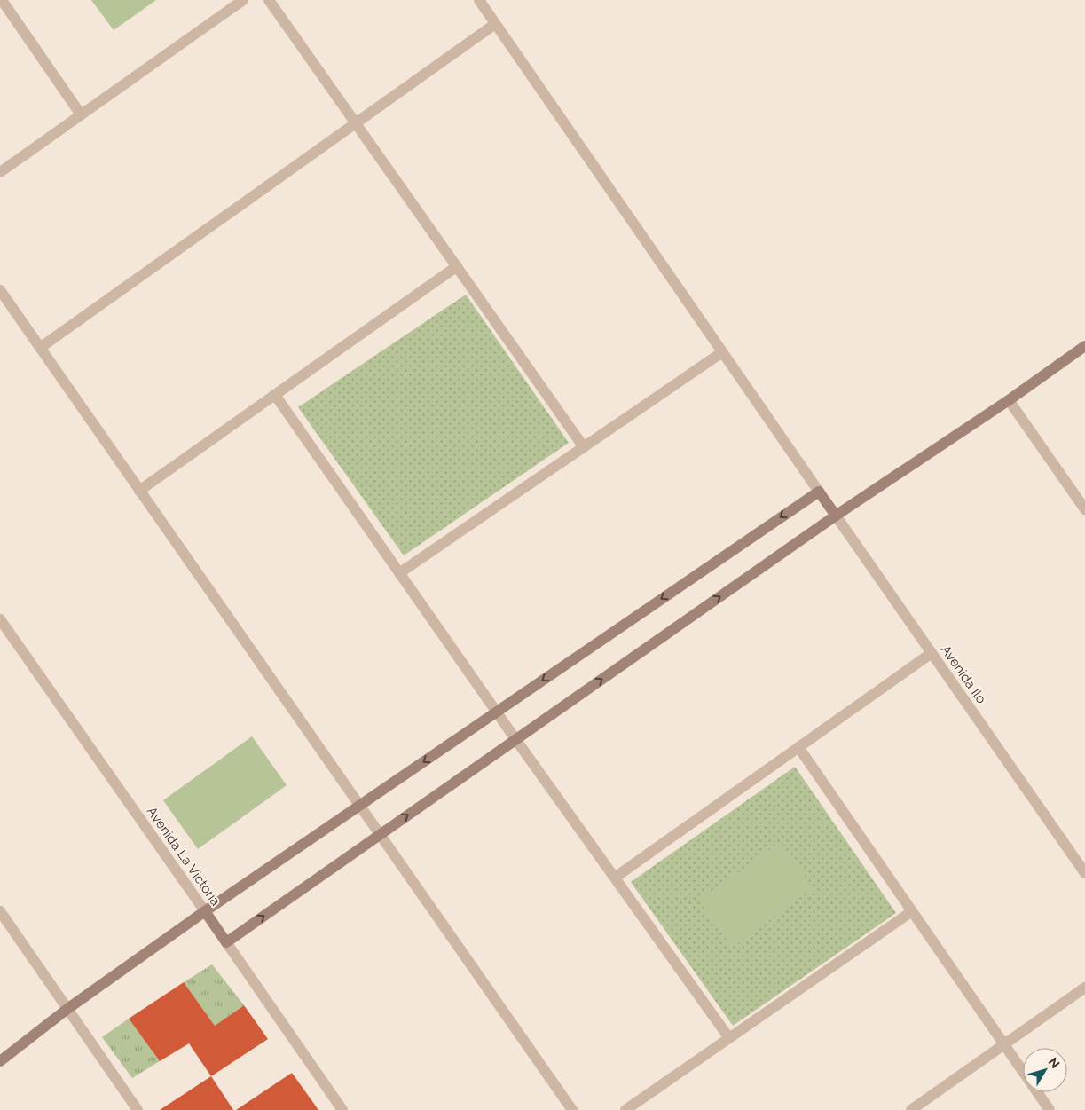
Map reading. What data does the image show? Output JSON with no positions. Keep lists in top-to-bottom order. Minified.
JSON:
{"streets":{"street":["Avenida Ilo","Avenida La Victoria"]},"north":"top right"}
